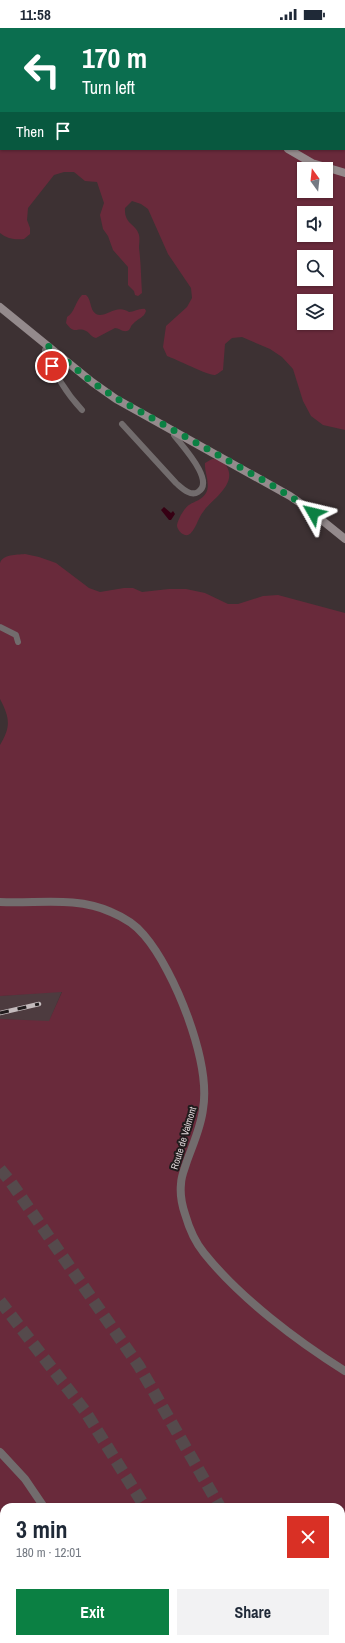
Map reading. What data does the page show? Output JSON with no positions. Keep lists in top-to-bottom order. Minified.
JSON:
{"streets":{"street":["Route de Valmont"]},"north":"top","page":{"status":"11:58","turn":["170 m","Turn left"],"then":"Then","heading":["3 min","180 m · 12:01"],"buttons":["Exit","Share"]}}
